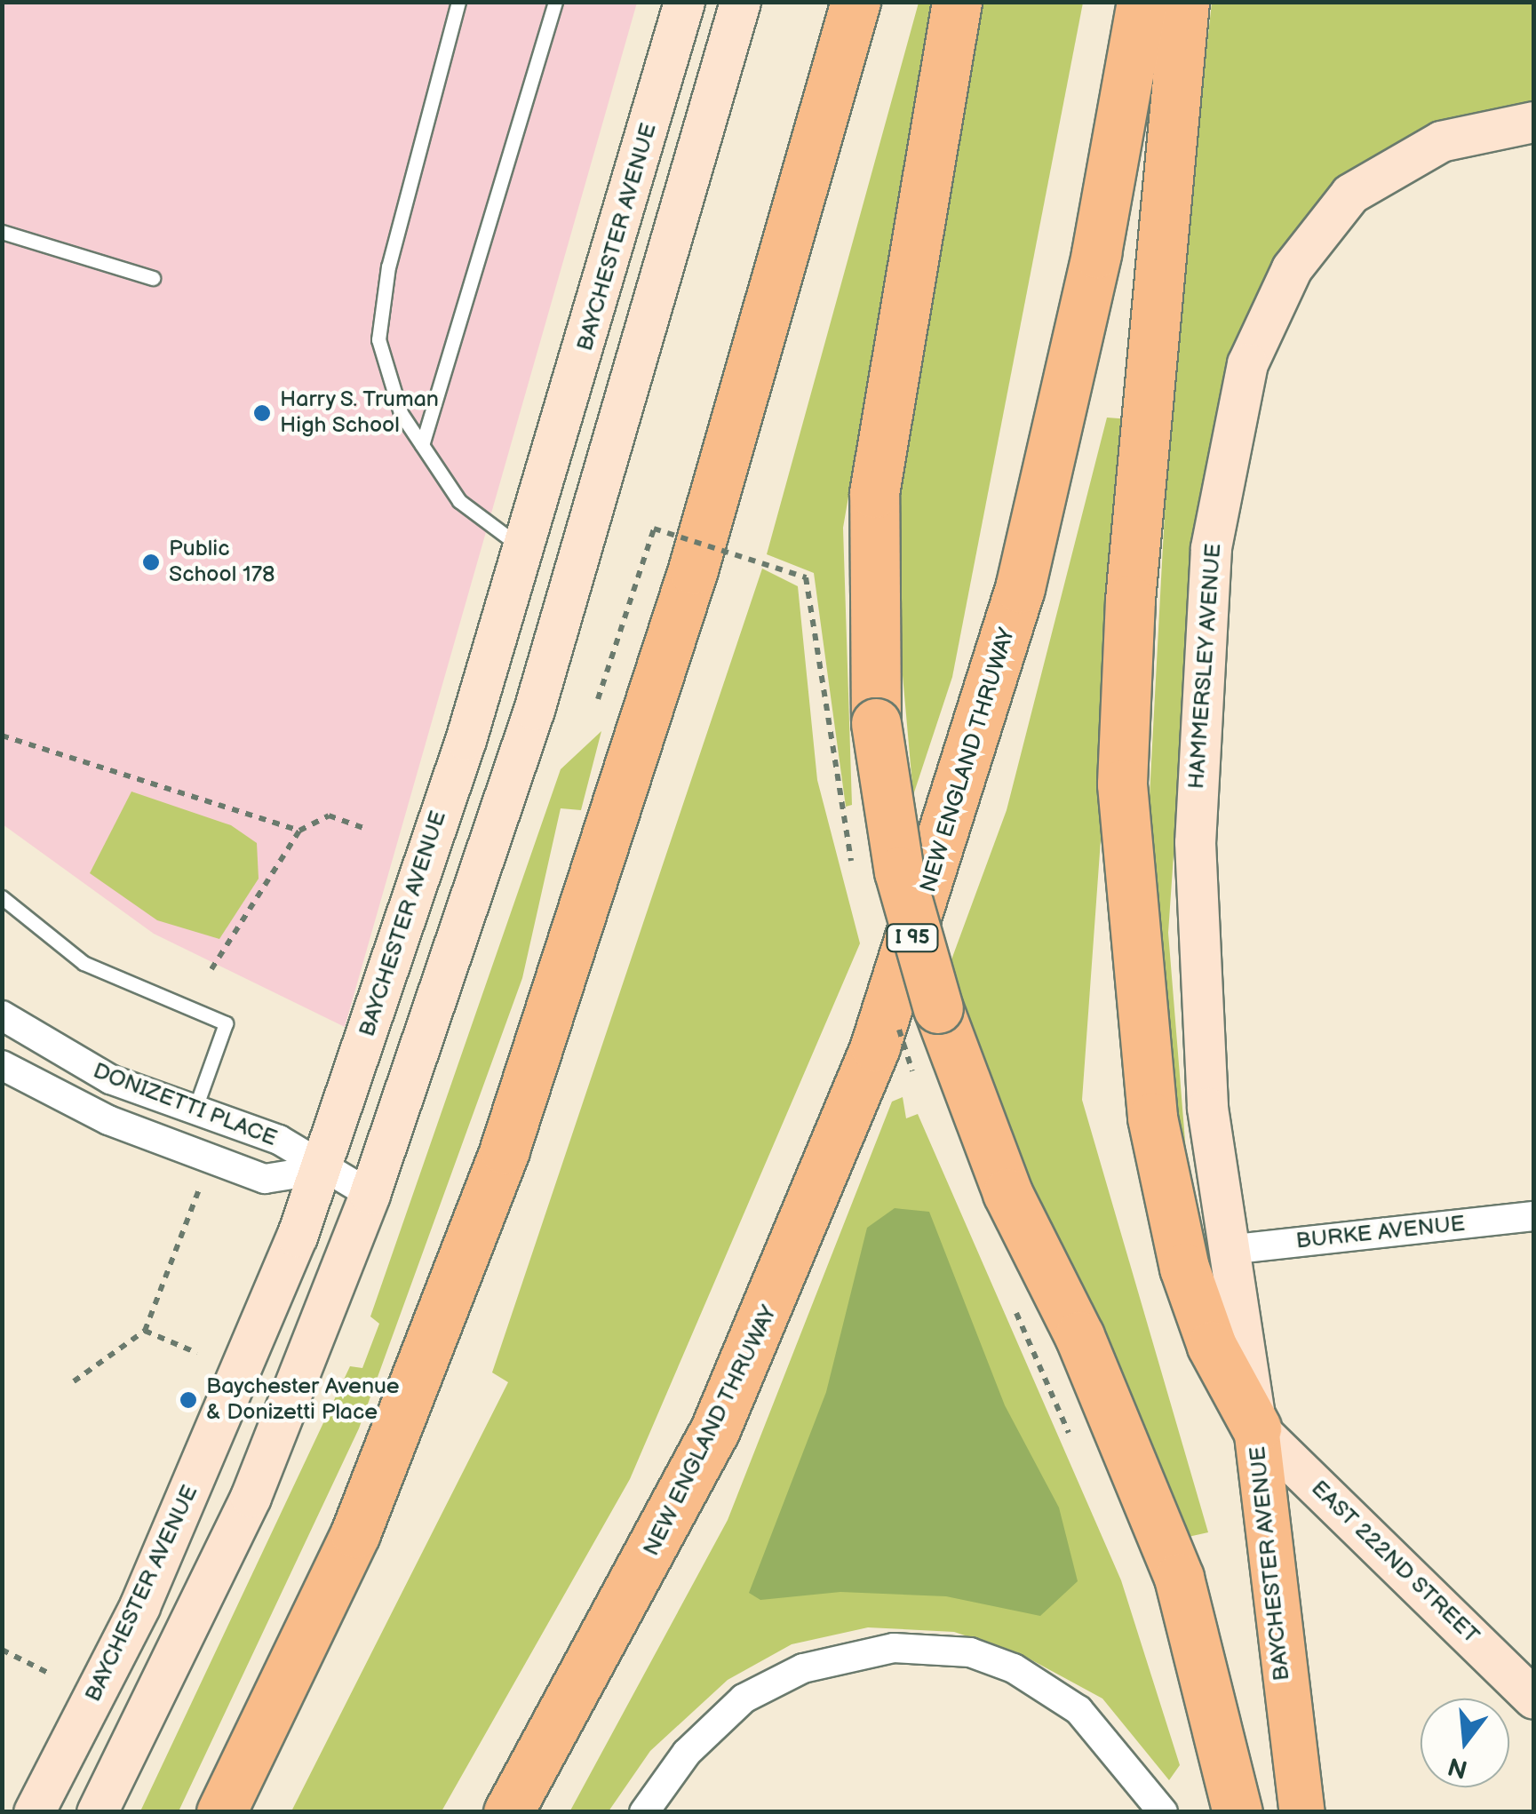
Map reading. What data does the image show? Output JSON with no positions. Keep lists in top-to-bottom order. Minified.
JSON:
{"streets":{"highway":["NEW ENGLAND THRUWAY","I 95"],"main road":["BAYCHESTER AVENUE","HAMMERSLEY AVENUE","EAST 222ND STREET"],"street":["DONIZETTI PLACE","BURKE AVENUE"]},"crossings":[["BAYCHESTER AVENUE","HAMMERSLEY AVENUE"],["BAYCHESTER AVENUE","DONIZETTI PLACE"],["BAYCHESTER AVENUE","EAST 222ND STREET"],["HAMMERSLEY AVENUE","BURKE AVENUE"]],"places":["Harry S. Truman High School","Public School 178","Baychester Avenue & Donizetti Place"],"north":"bottom"}
